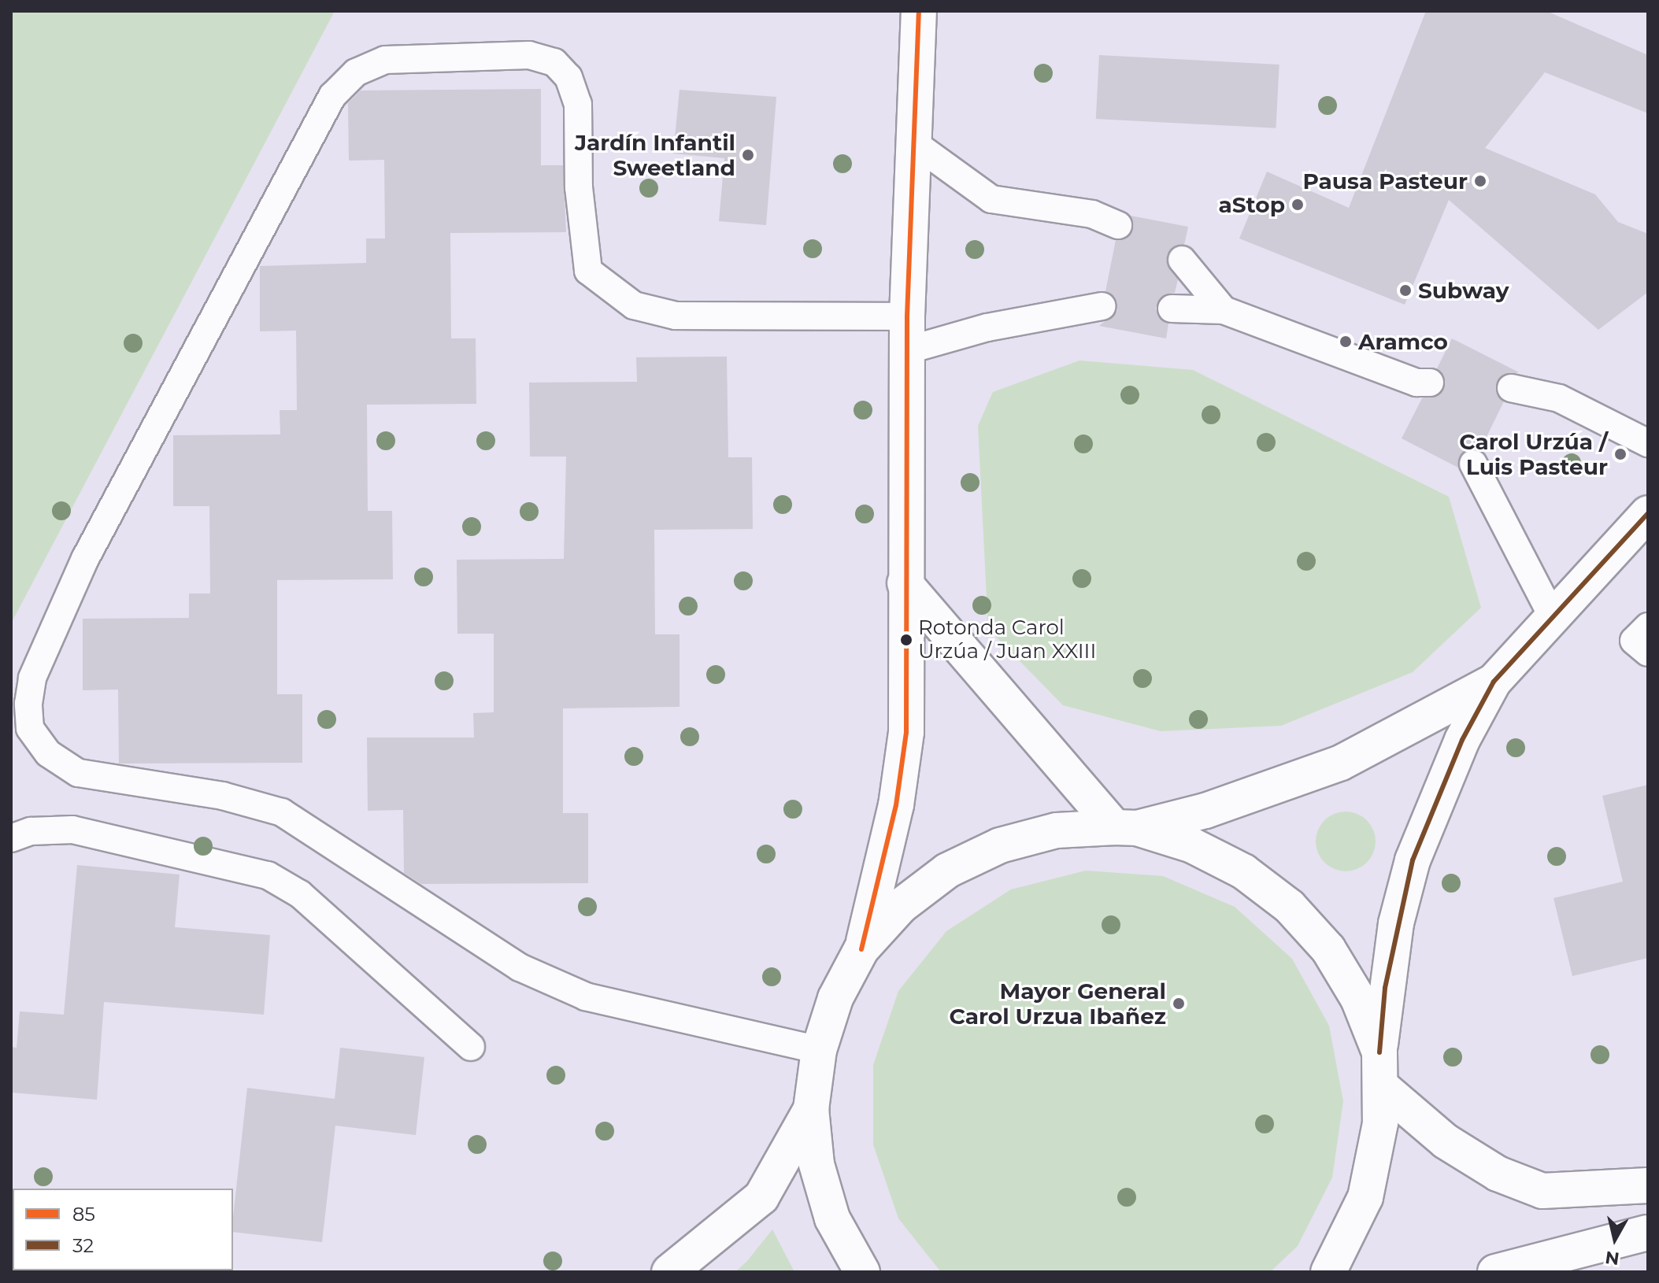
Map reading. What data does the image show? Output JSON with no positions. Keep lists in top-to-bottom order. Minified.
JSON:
{"places":["Jardín Infantil Sweetland","Pausa Pasteur","aStop","Subway","Aramco","Carol Urzúa / Luis Pasteur","Rotonda Carol Urzúa / Juan XXIII","Mayor General Carol Urzua Ibañez"],"lines":["transit line 85","transit line 32"],"legend":["85","32"],"north":"bottom"}
